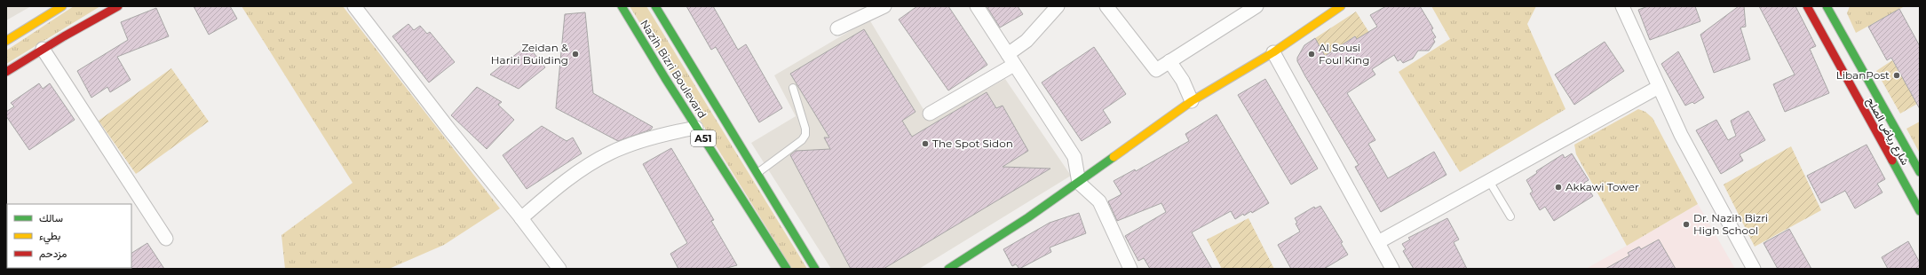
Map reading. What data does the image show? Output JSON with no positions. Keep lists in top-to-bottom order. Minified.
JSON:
{"streets":{"main road":["Nazih Bizri Boulevard","شارع رياض الصلح","A51"]},"places":["Zeidan & Hariri Building","Al Sousi Foul King","LibanPost","The Spot Sidon","Akkawi Tower","Dr. Nazih Bizri High School"],"legend":["سالك","بطيء","مزدحم"]}
